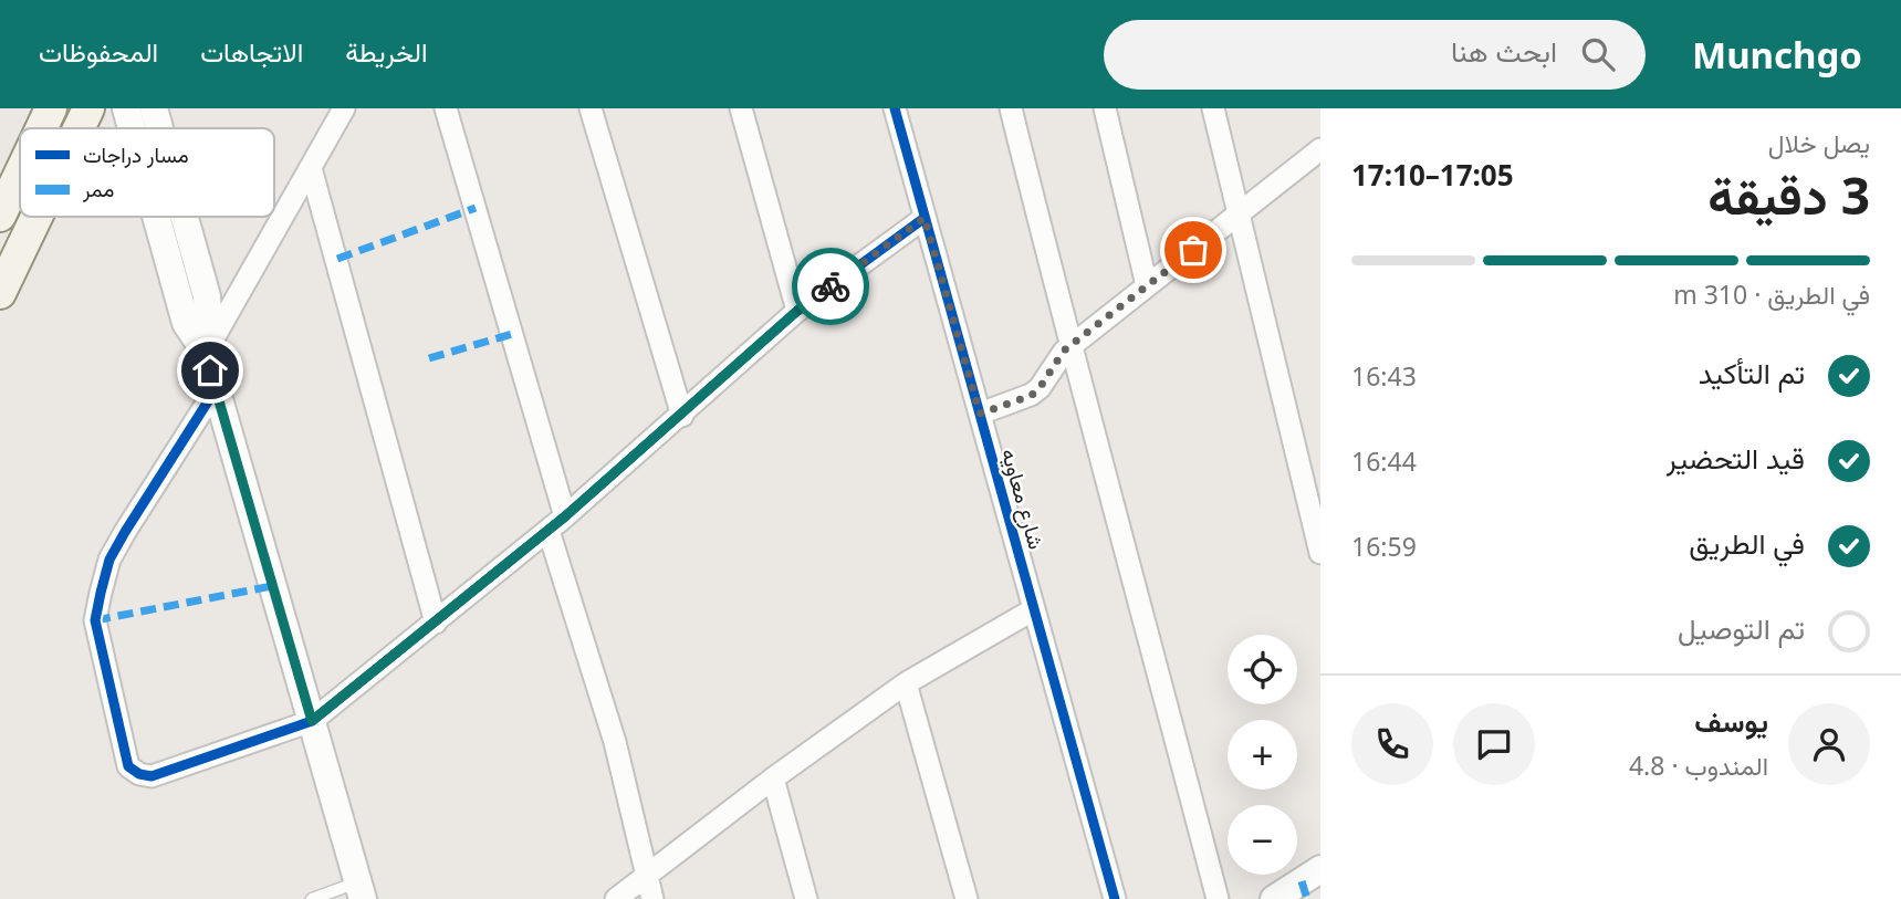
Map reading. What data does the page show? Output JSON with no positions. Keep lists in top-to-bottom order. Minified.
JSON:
{"streets":{"street":["شارع معاويه"]},"legend":["مسار دراجات","ممر"],"page":{"header":"Munchgo","search":"ابحث هنا","nav":["الخريطة","الاتجاهات","المحفوظات"],"heading":["3 دقيقة","يصل خلال","17:05–17:10"],"panel":["يوسف","المندوب · 4.8"],"bar":"في الطريق · 310 m","list":[["تم التأكيد","16:43"],["قيد التحضير","16:44"],["في الطريق","16:59"],"تم التوصيل"],"map_buttons":["+","−"]}}
